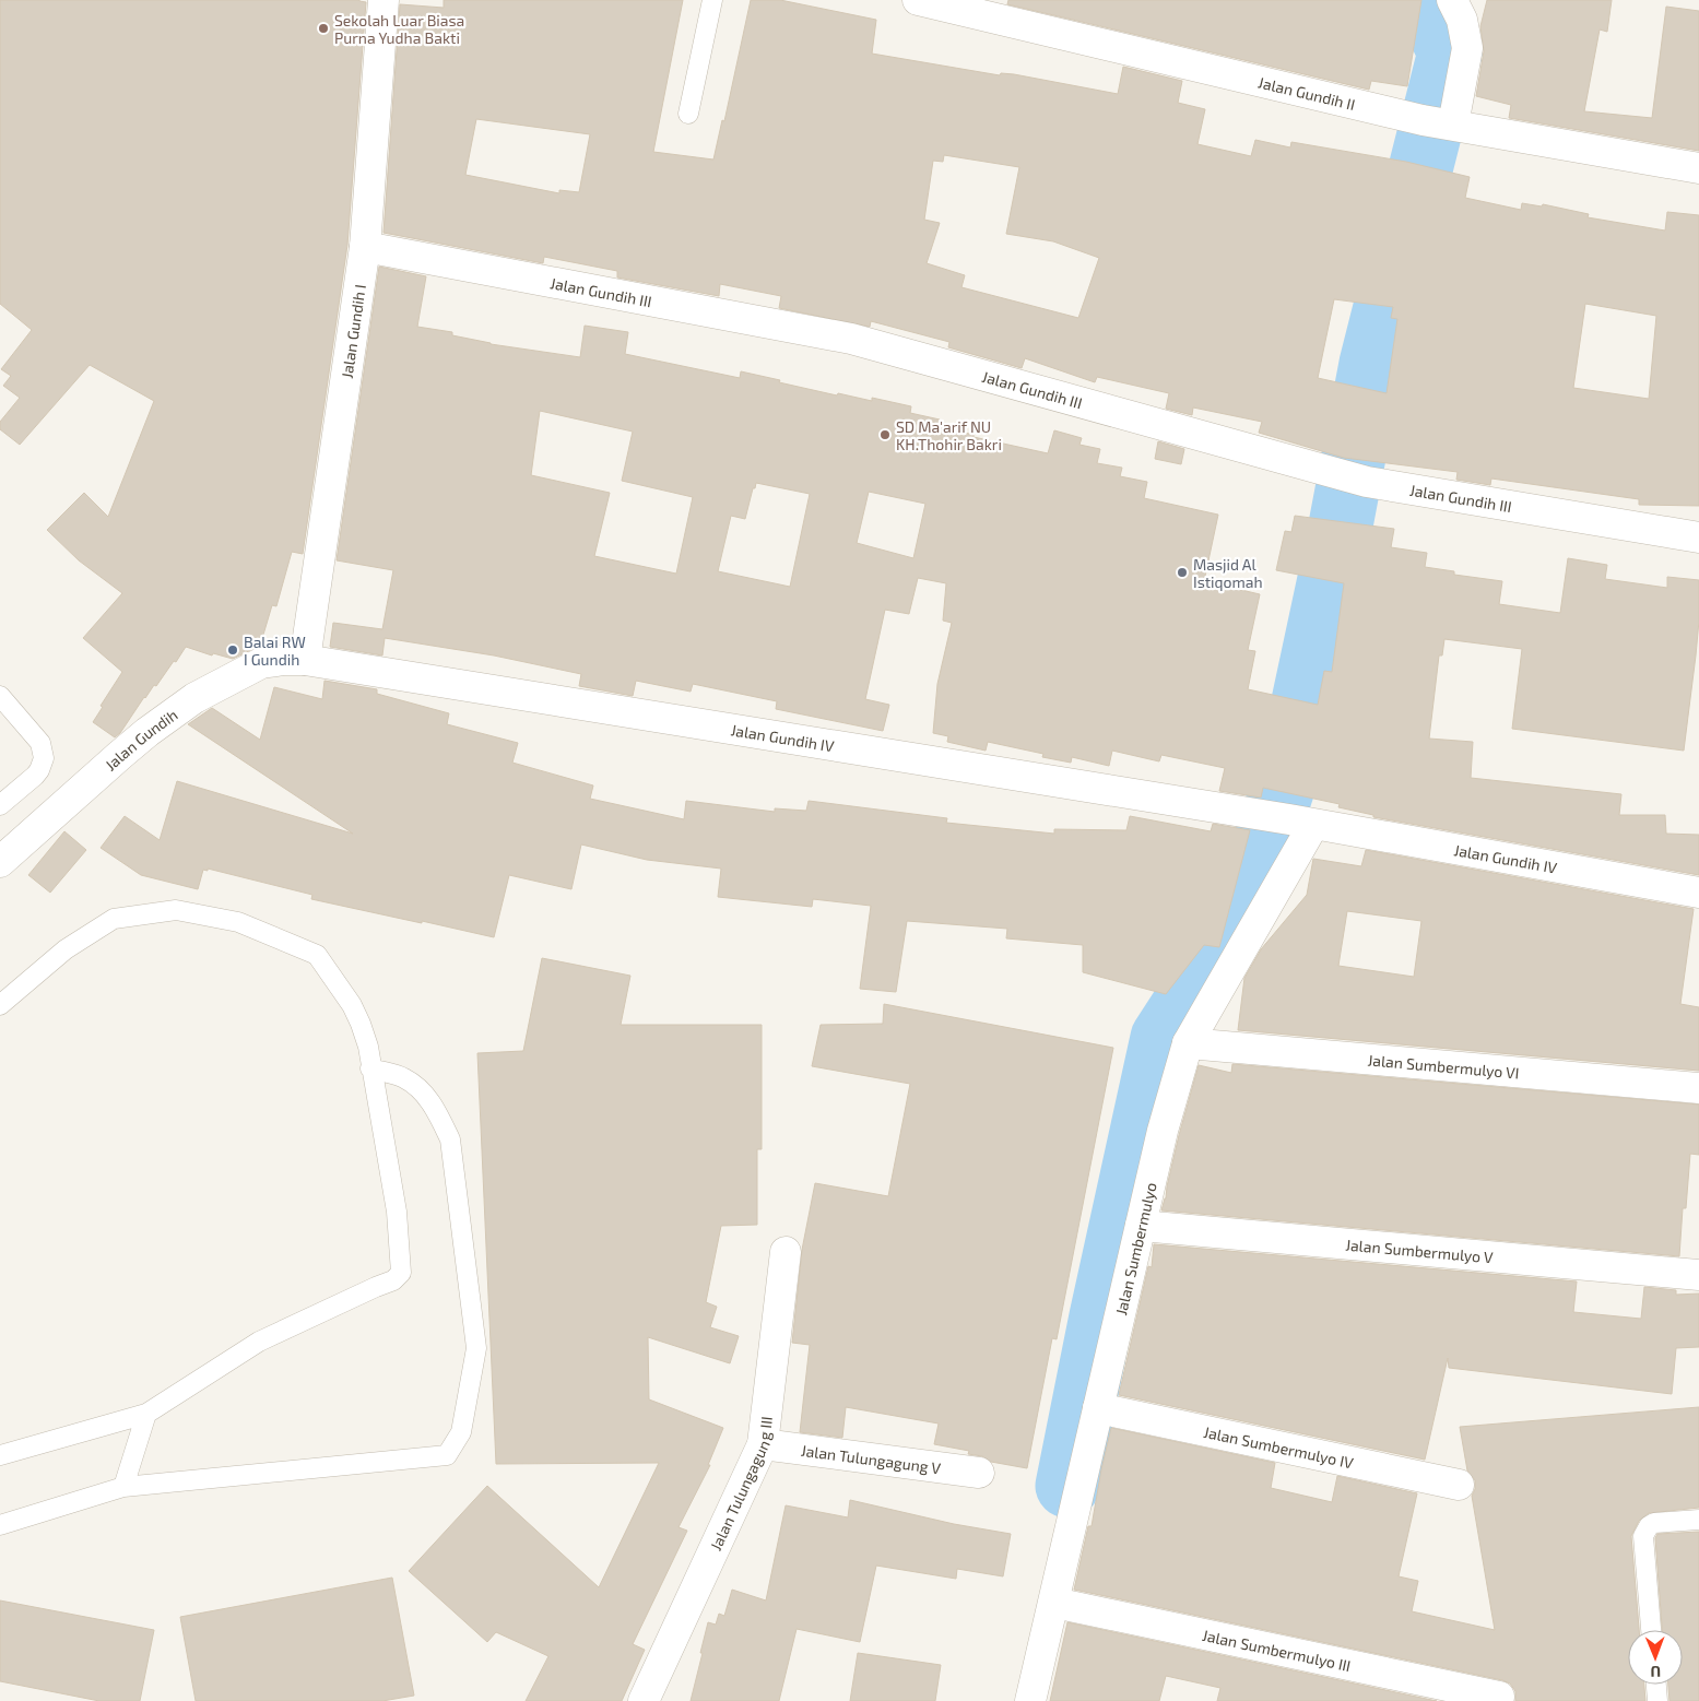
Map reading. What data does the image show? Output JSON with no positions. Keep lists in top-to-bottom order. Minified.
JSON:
{"streets":{"street":["Jalan Gundih II","Jalan Gundih III","Jalan Gundih I","Jalan Gundih IV","Jalan Gundih","Jalan Sumbermulyo VI","Jalan Sumbermulyo","Jalan Sumbermulyo V","Jalan Sumbermulyo IV","Jalan Tulungagung V","Jalan Tulungagung III","Jalan Sumbermulyo III"]},"crossings":[["Jalan Gundih III","Jalan Gundih I"],["Jalan Gundih I","Jalan Gundih IV"],["Jalan Gundih I","Jalan Gundih"],["Jalan Gundih IV","Jalan Gundih"],["Jalan Gundih IV","Jalan Sumbermulyo"],["Jalan Sumbermulyo VI","Jalan Sumbermulyo"],["Jalan Sumbermulyo","Jalan Sumbermulyo V"],["Jalan Sumbermulyo","Jalan Sumbermulyo IV"],["Jalan Sumbermulyo","Jalan Sumbermulyo III"],["Jalan Tulungagung V","Jalan Tulungagung III"]],"places":["Sekolah Luar Biasa Purna Yudha Bakti","SD Ma'arif NU KH.Thohir Bakri","Masjid Al Istiqomah","Balai RW I Gundih"],"north":"bottom"}
